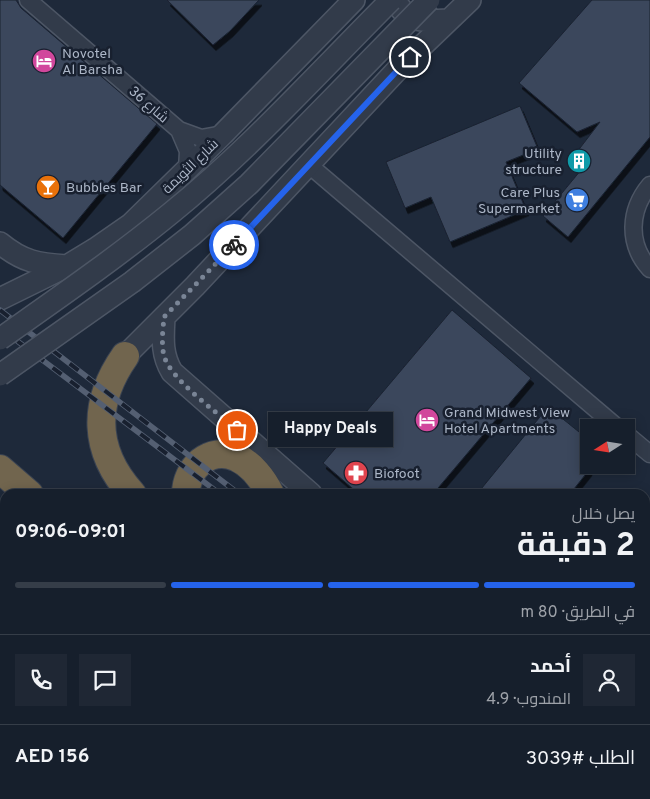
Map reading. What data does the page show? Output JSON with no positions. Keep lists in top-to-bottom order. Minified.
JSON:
{"streets":{"street":["شارع 36","شارع الثويمة"]},"crossings":[["شارع 36","شارع الثويمة"]],"places":{"hotel":["Novotel Al Barsha","Grand Midwest View Hotel Apartments"],"building":["Utility structure"],"bar":["Bubbles Bar"],"supermarket":["Care Plus Supermarket"],"other":["Happy Deals"],"pharmacy":["Biofoot"]},"north":"left","page":{"bubble":"Happy Deals","heading":["2 دقيقة","يصل خلال","09:01–09:06"],"panel":["أحمد","المندوب · 4.9","الطلب #3039","AED 156"],"bar":"في الطريق · 80 m"}}
